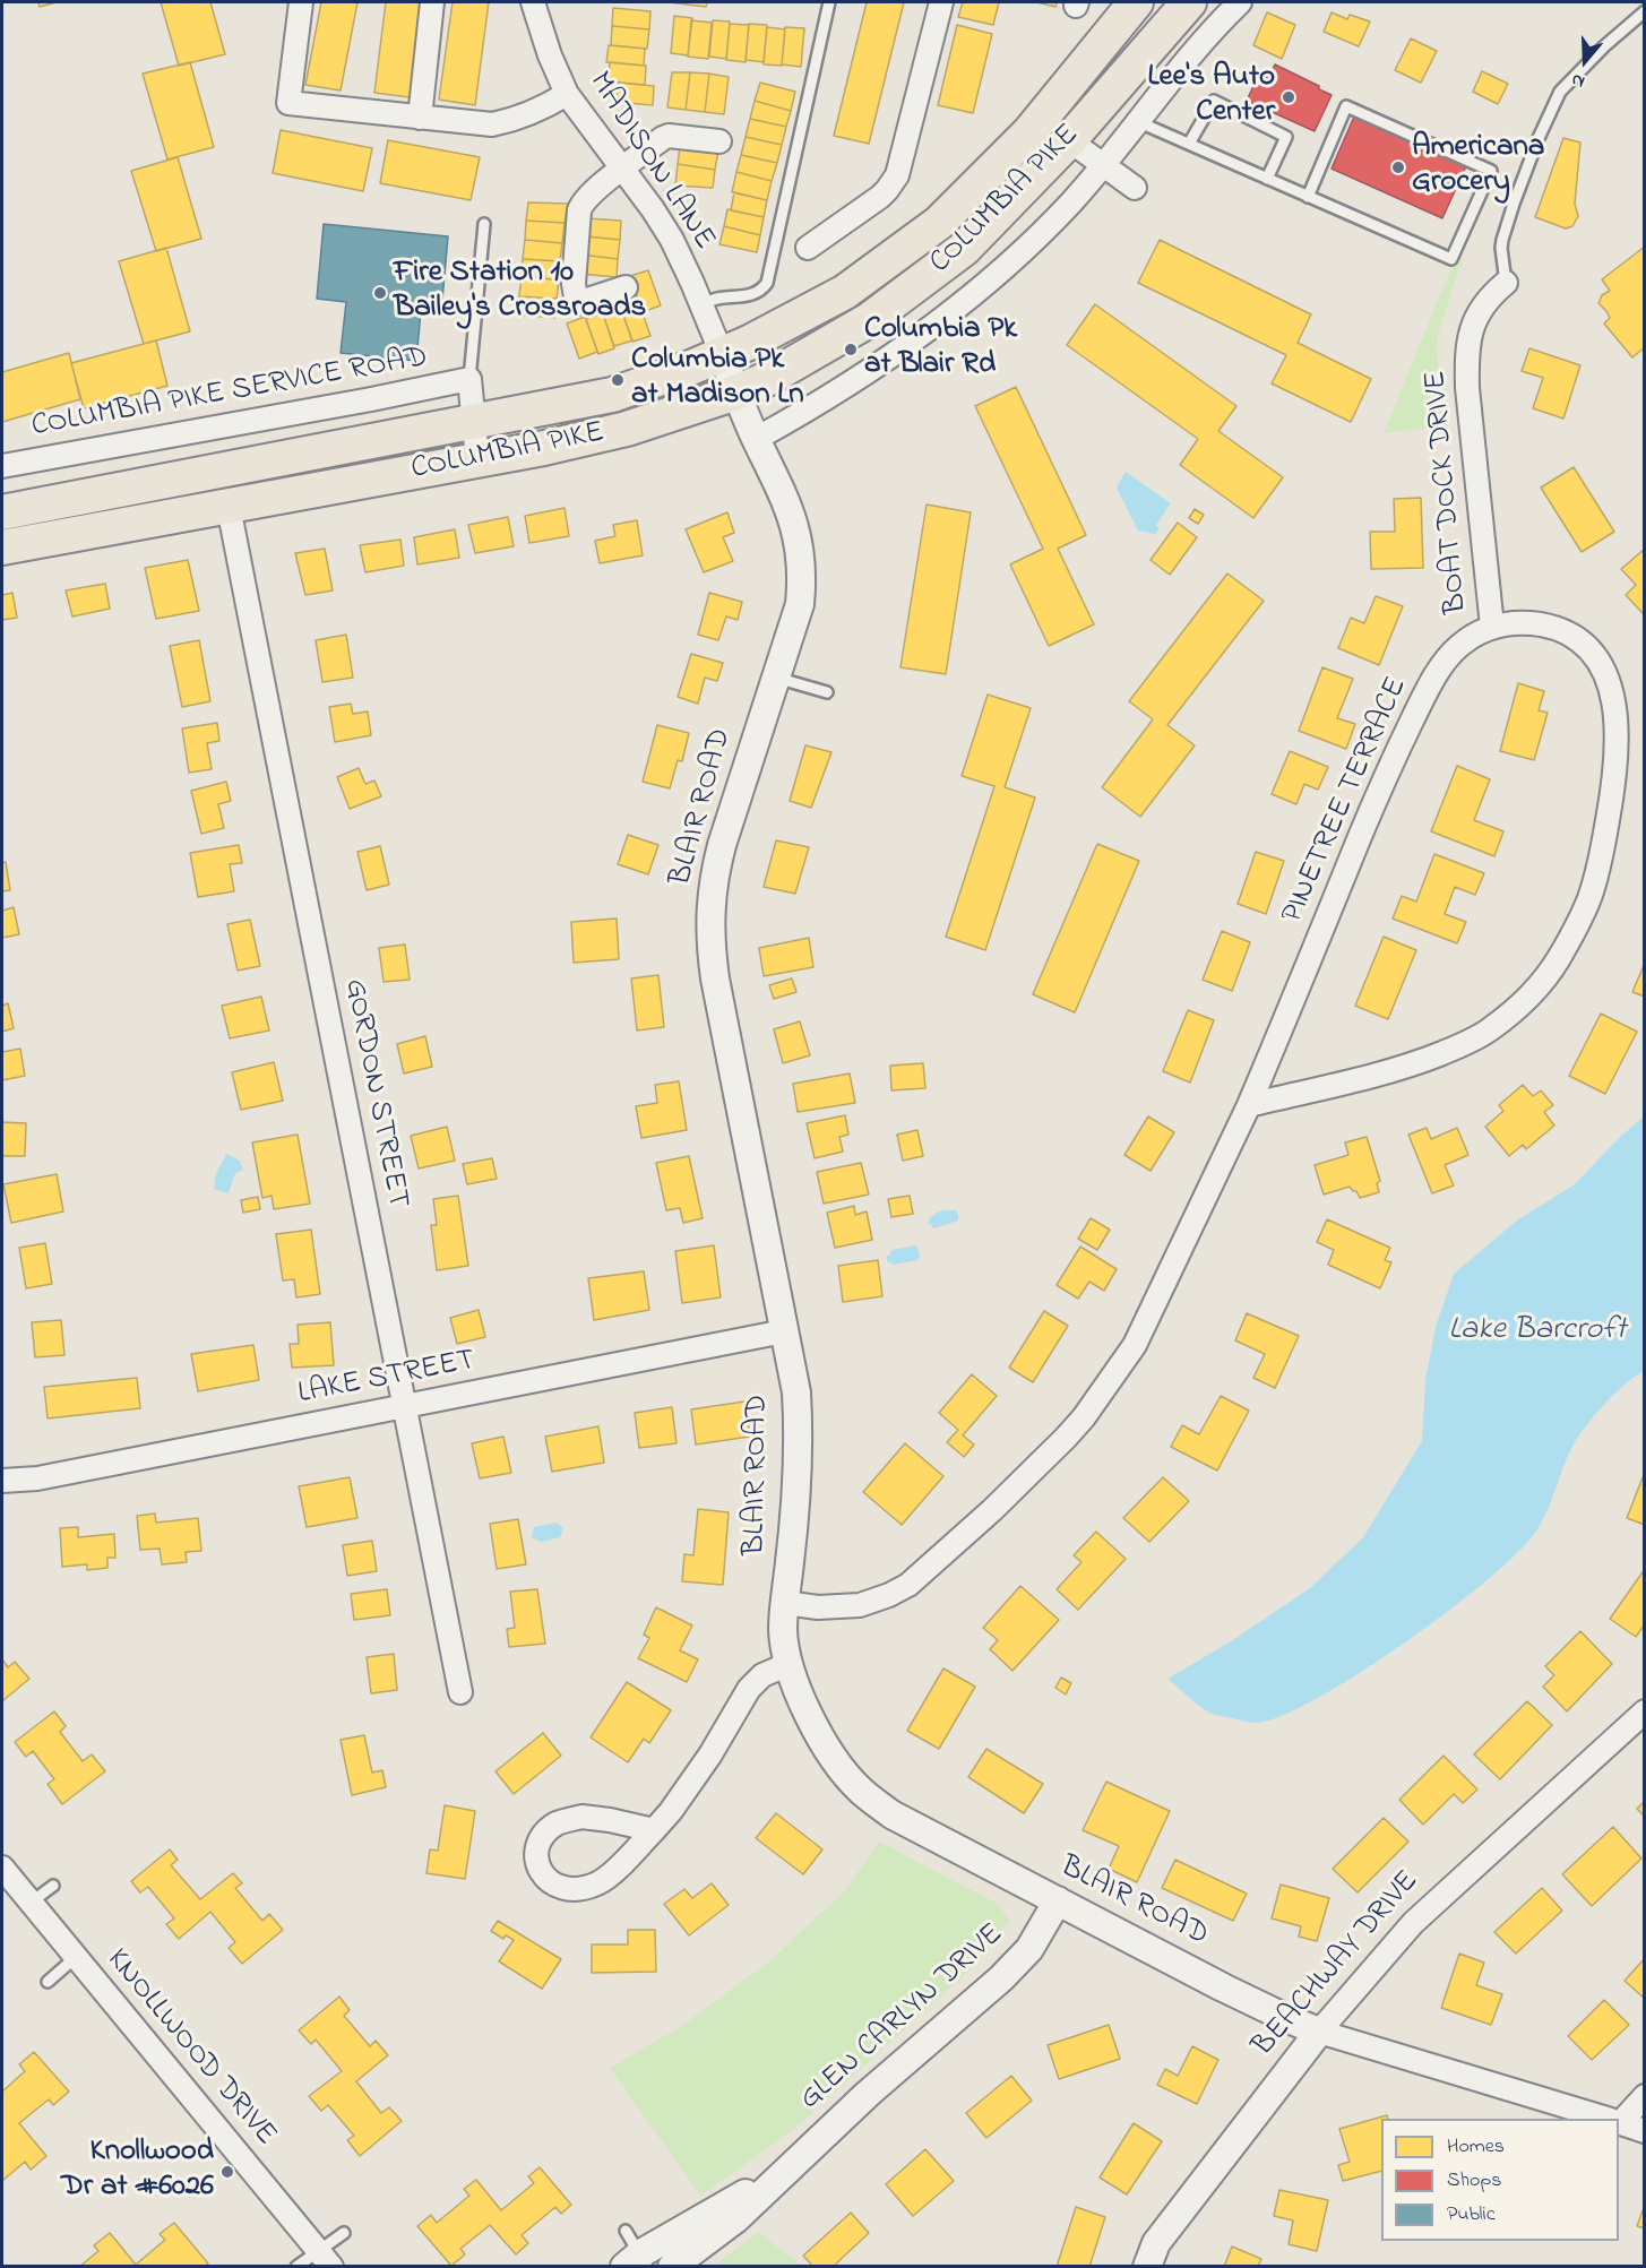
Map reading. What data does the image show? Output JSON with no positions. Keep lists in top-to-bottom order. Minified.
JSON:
{"streets":{"main road":["COLUMBIA PIKE"],"street":["MADISON LANE","COLUMBIA PIKE SERVICE ROAD","BOAT DOCK DRIVE","PINETREE TERRACE","BLAIR ROAD","GORDON STREET","LAKE STREET","BEACHWAY DRIVE","GLEN CARLYN DRIVE","KNOLLWOOD DRIVE"]},"crossings":[["MADISON LANE","COLUMBIA PIKE"],["MADISON LANE","BLAIR ROAD"],["COLUMBIA PIKE","BLAIR ROAD"],["COLUMBIA PIKE","GORDON STREET"],["BOAT DOCK DRIVE","PINETREE TERRACE"],["PINETREE TERRACE","BLAIR ROAD"],["BLAIR ROAD","LAKE STREET"],["BLAIR ROAD","BEACHWAY DRIVE"],["BLAIR ROAD","GLEN CARLYN DRIVE"],["GORDON STREET","LAKE STREET"]],"water":["Lake Barcroft"],"places":["Lee's Auto Center","Americana Grocery","Fire Station 10 Bailey's Crossroads","Columbia Pk at Blair Rd","Columbia Pk at Madison Ln","Knollwood Dr at #6026"],"legend":["Homes","Shops","Public"],"north":"bottom"}
